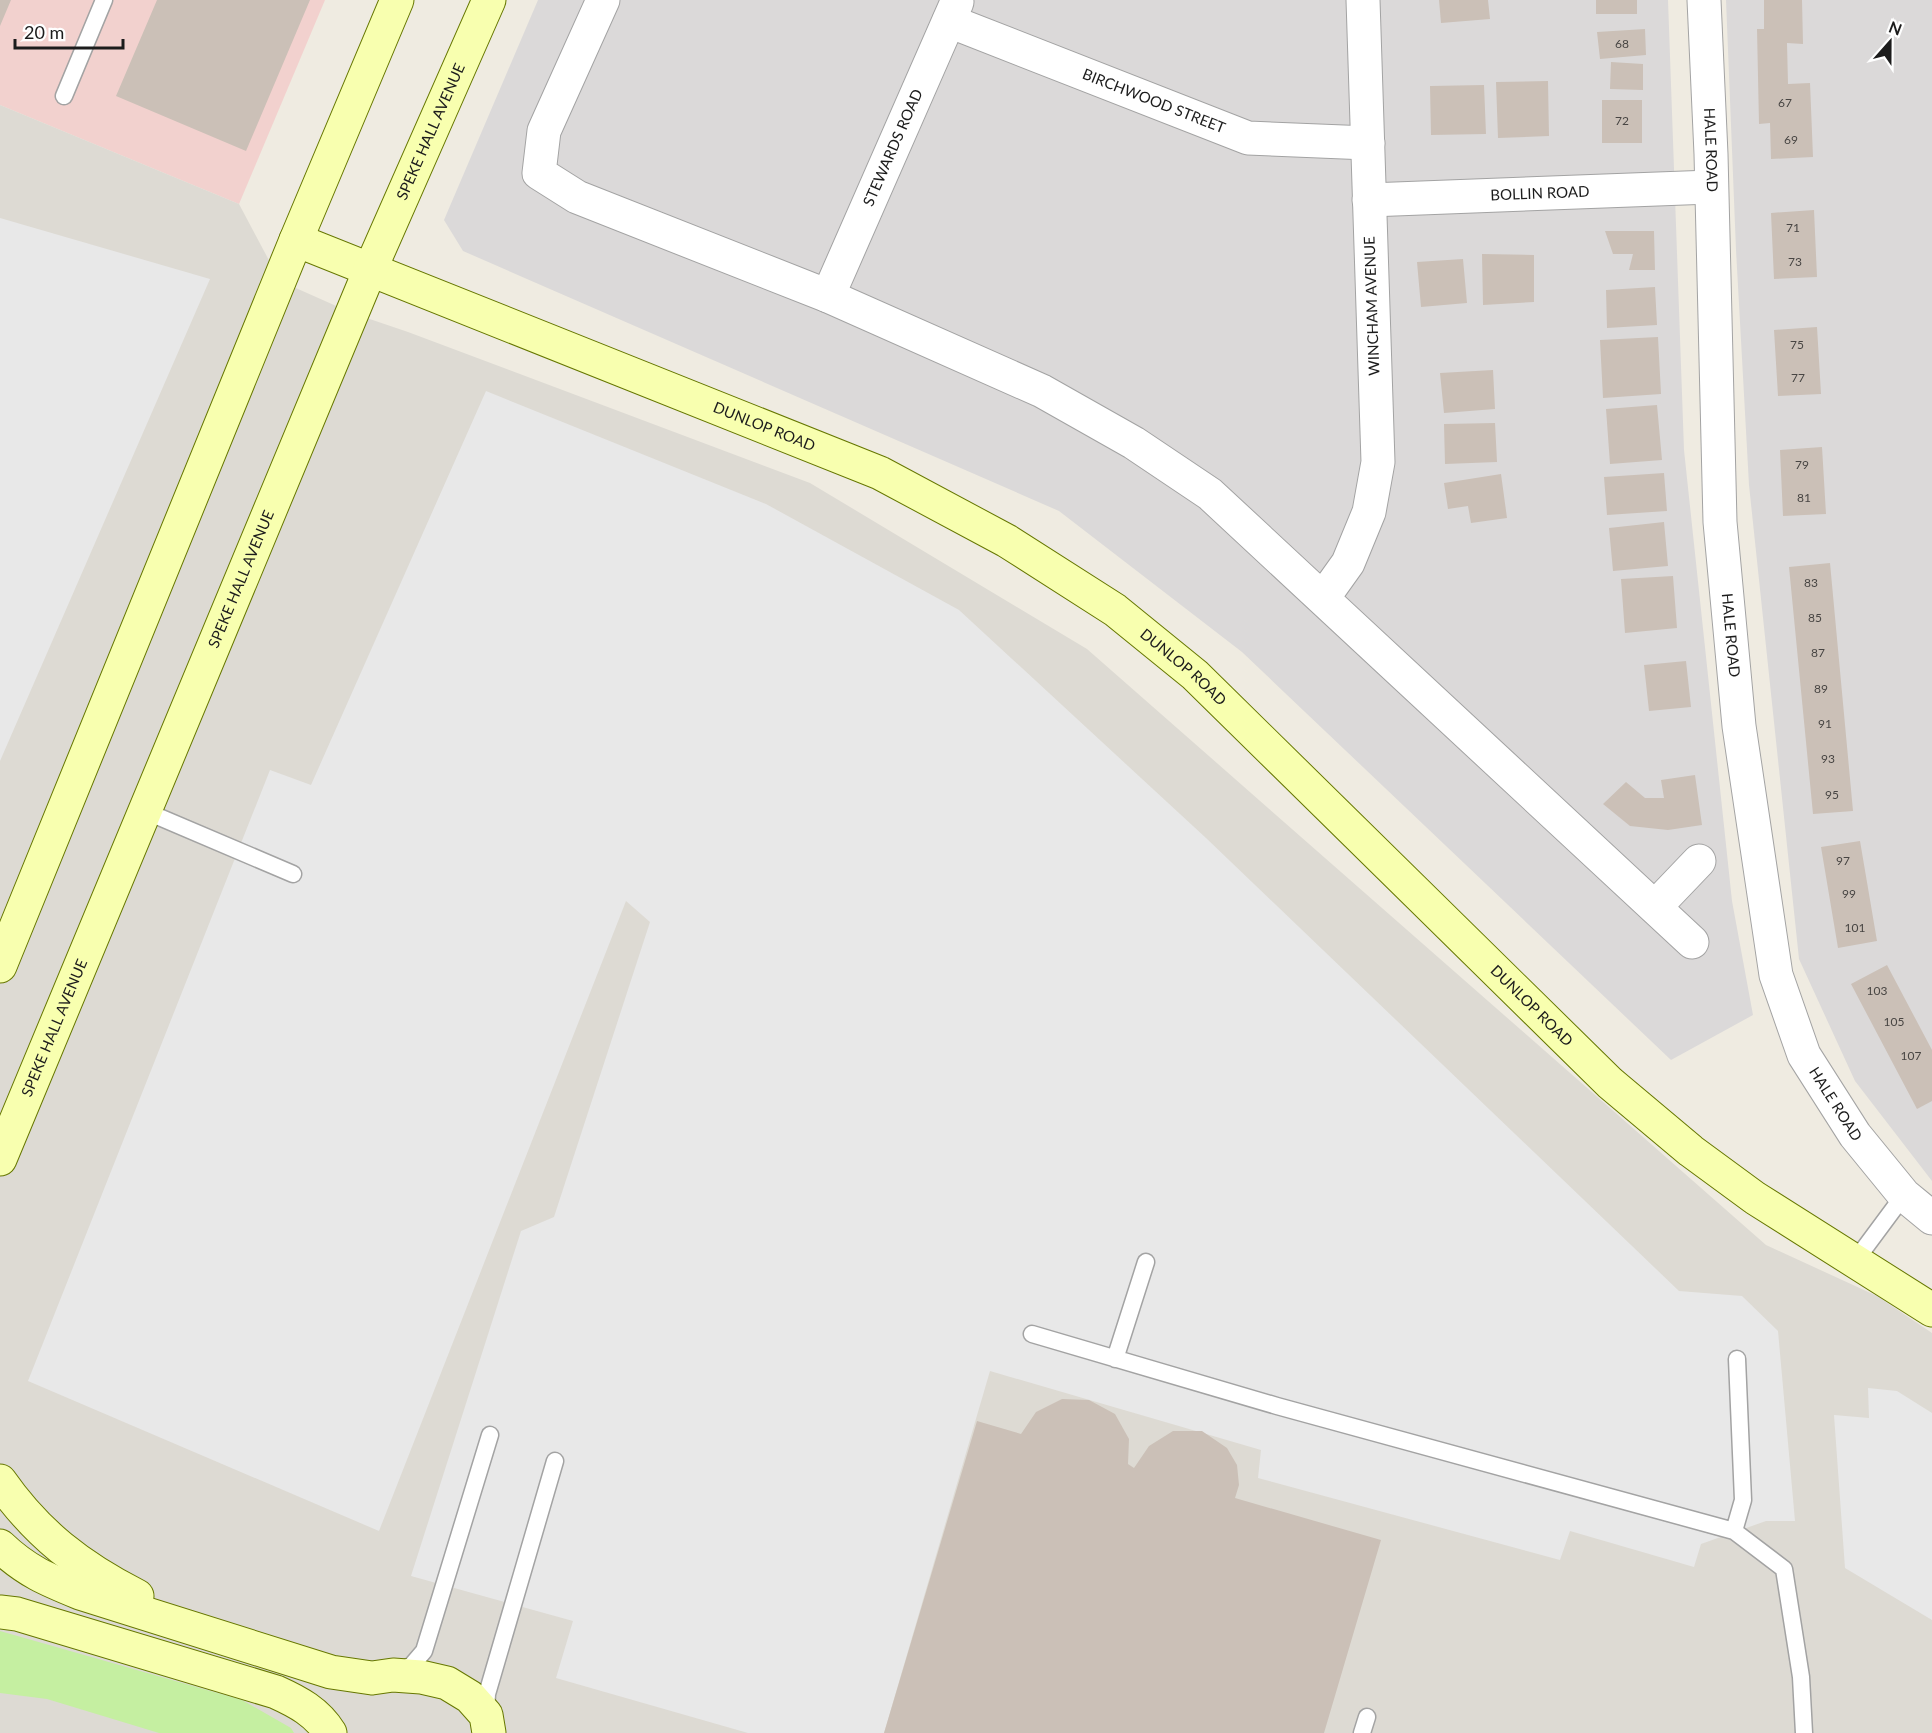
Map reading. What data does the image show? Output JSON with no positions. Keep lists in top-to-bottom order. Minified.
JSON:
{"streets":{"street":["BIRCHWOOD STREET","SPEKE HALL AVENUE","STEWARDS ROAD","HALE ROAD","BOLLIN ROAD","WINCHAM AVENUE","DUNLOP ROAD"]},"crossings":[["BIRCHWOOD STREET","STEWARDS ROAD"],["BIRCHWOOD STREET","WINCHAM AVENUE"],["SPEKE HALL AVENUE","DUNLOP ROAD"],["HALE ROAD","BOLLIN ROAD"],["BOLLIN ROAD","WINCHAM AVENUE"]],"house_numbers":["68","67","72","69","71","73","75","77","79","81","83","85","87","89","91","93","95","97","99","101","103","105","107"],"scale_bar":"20 m","north":"top"}
